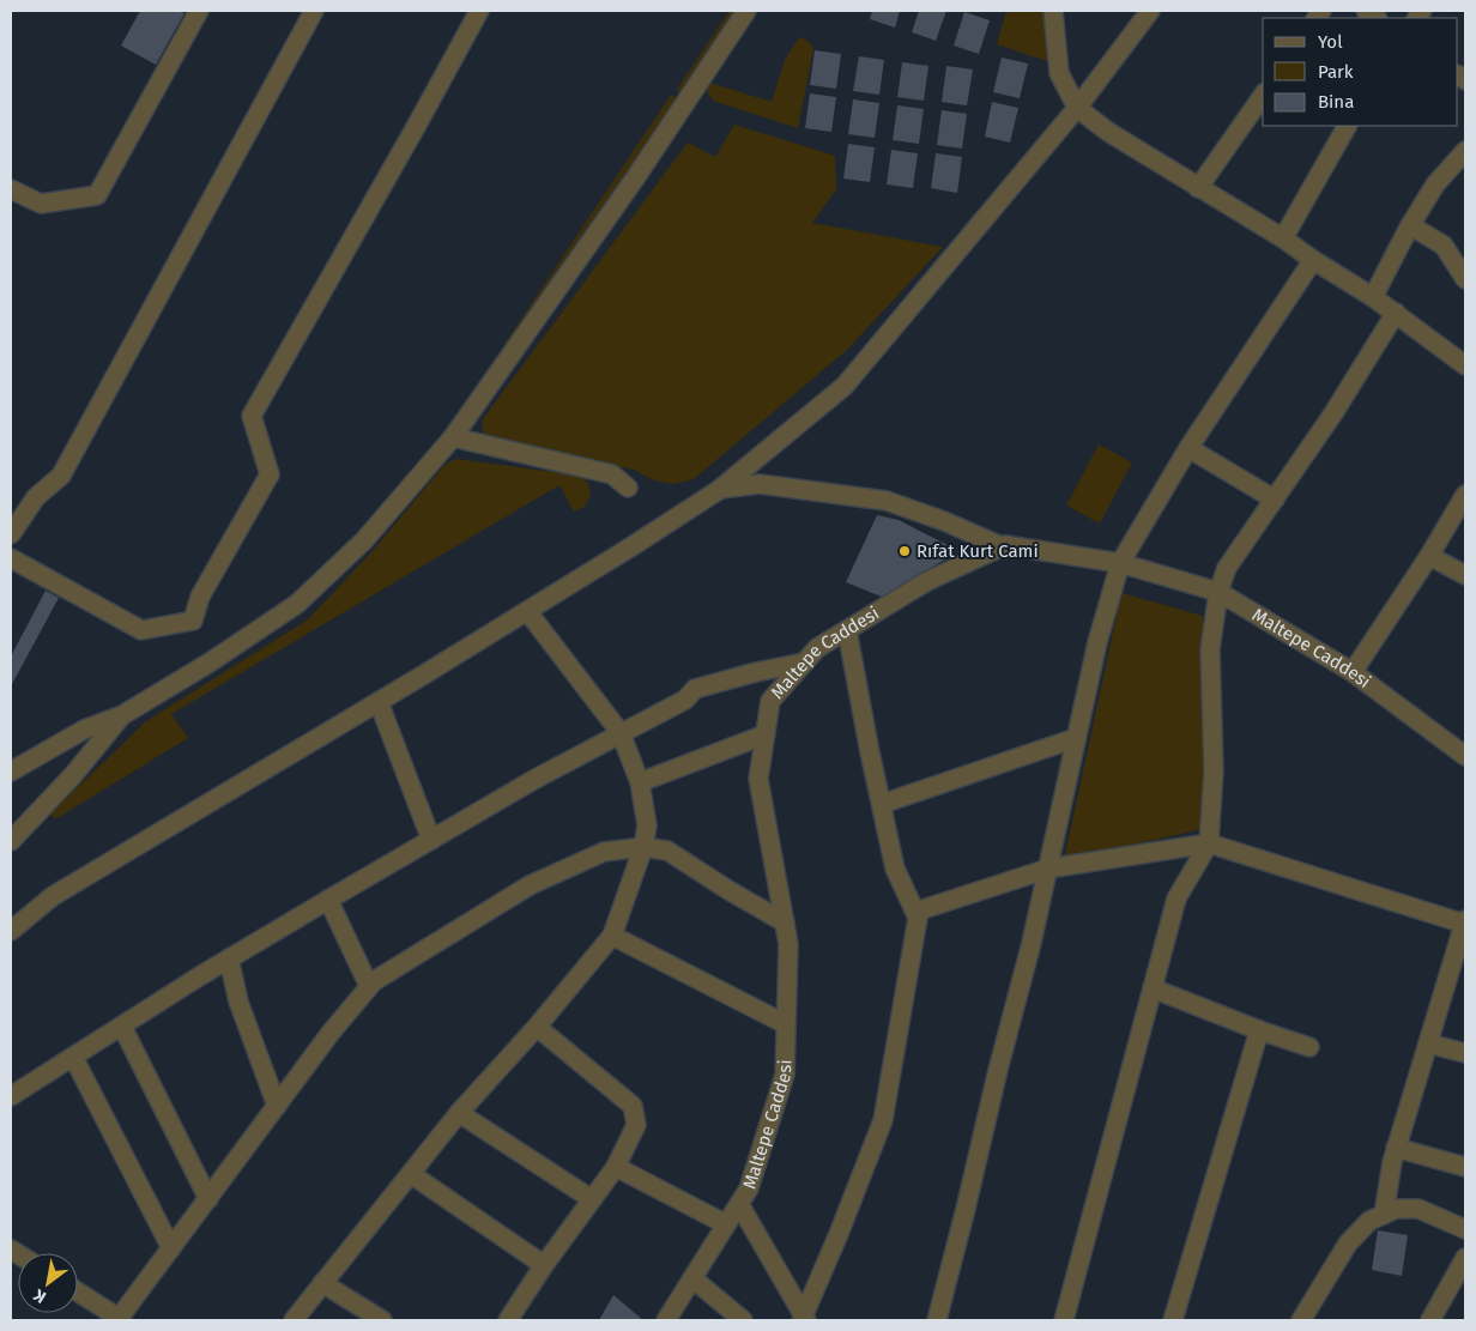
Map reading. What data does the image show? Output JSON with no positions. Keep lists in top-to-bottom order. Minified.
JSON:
{"streets":{"street":["Maltepe Caddesi"]},"places":["Rıfat Kurt Cami"],"legend":["Yol","Park","Bina"],"north":"bottom left"}
